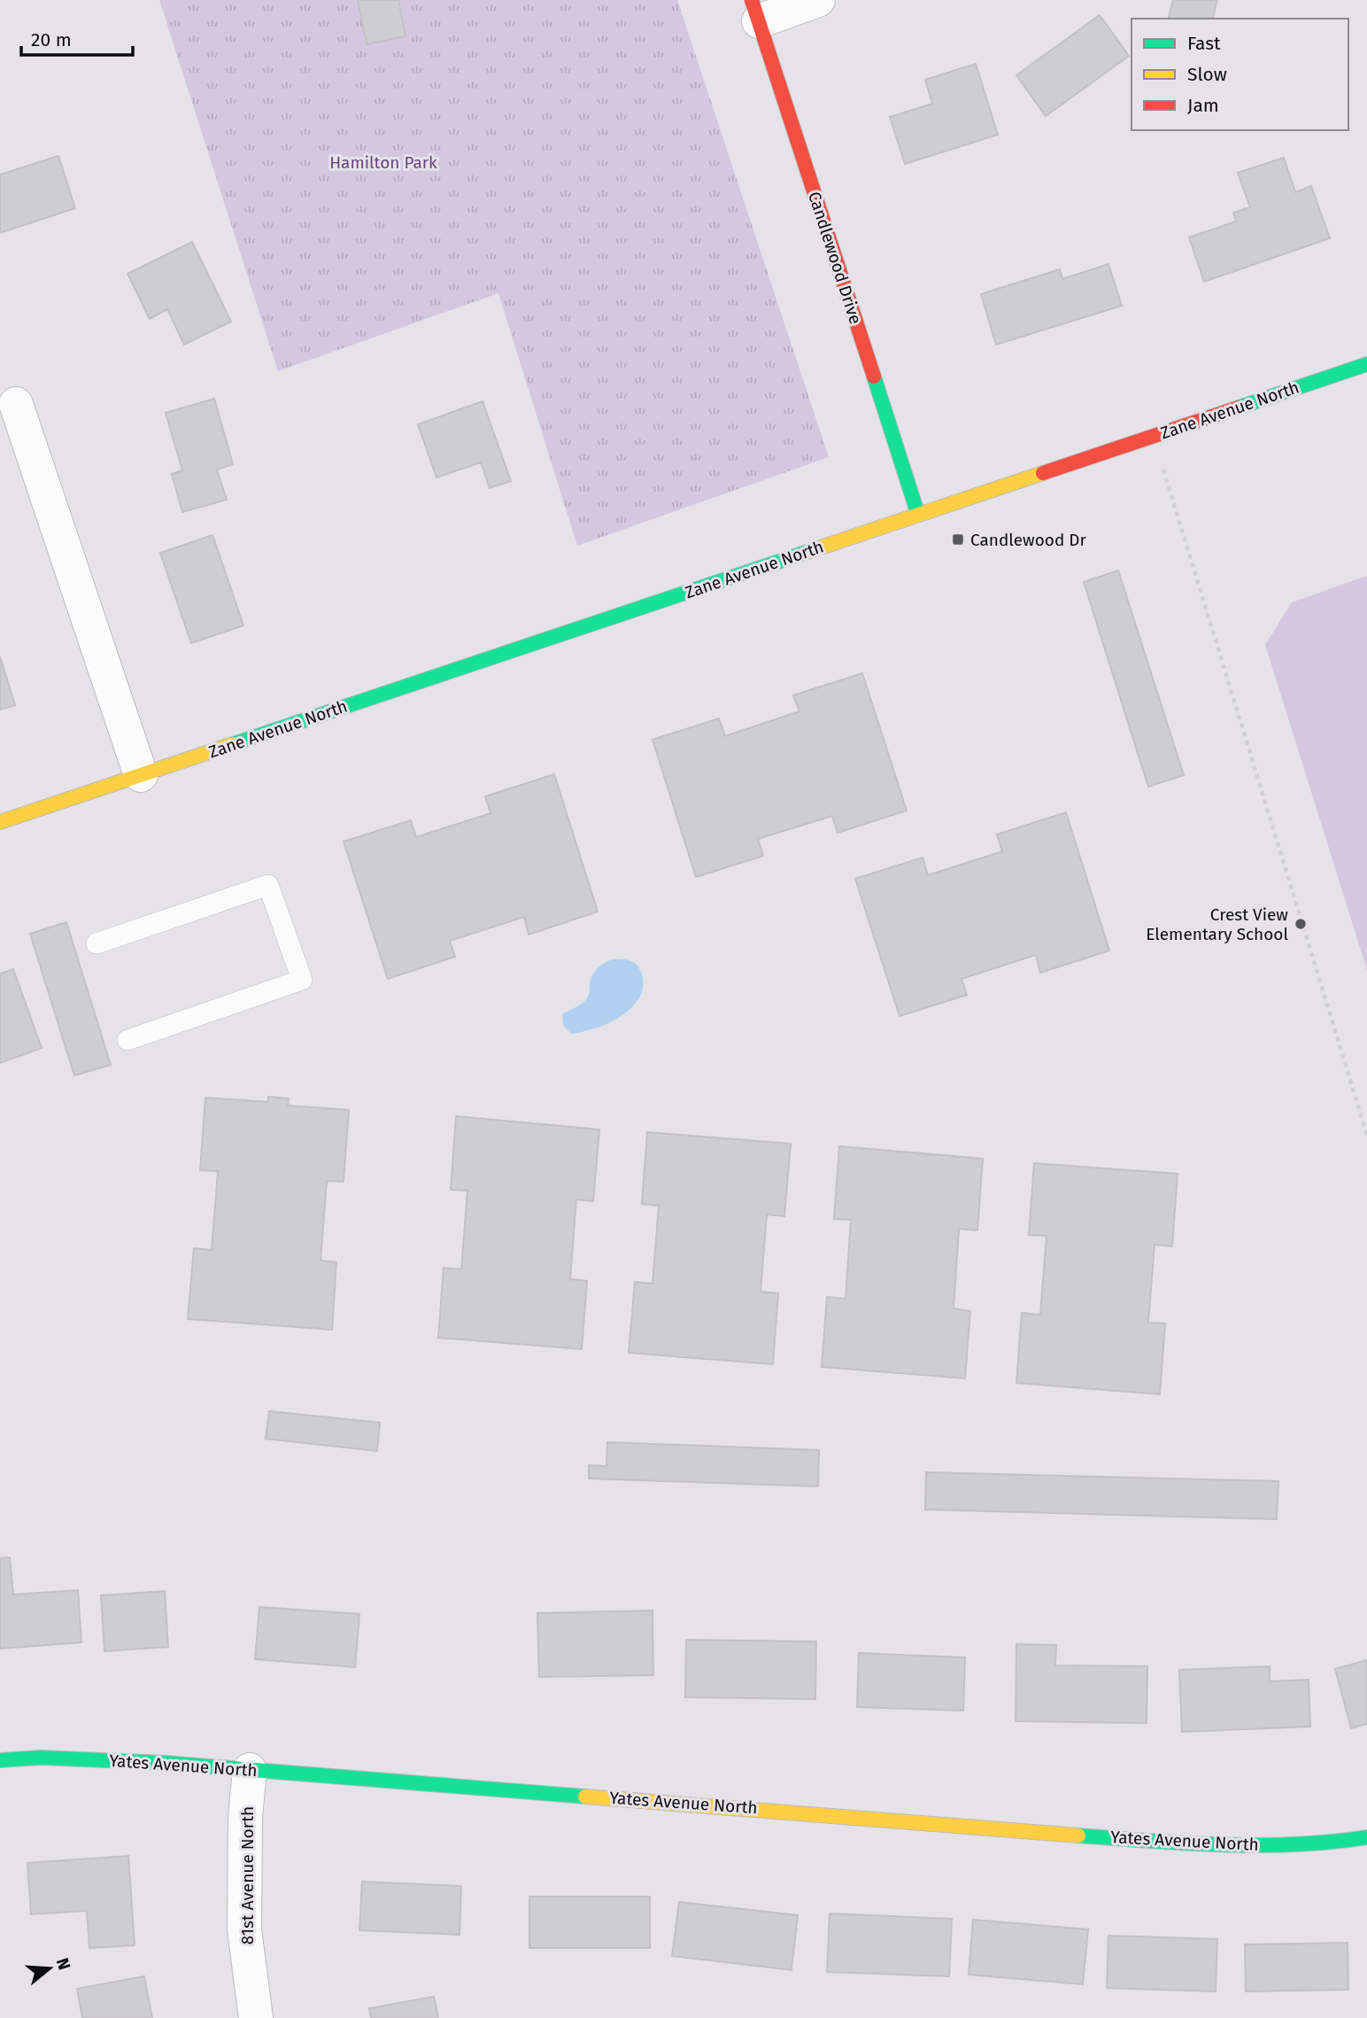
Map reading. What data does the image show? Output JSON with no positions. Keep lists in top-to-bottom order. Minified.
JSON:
{"streets":{"street":["Candlewood Drive","Zane Avenue North","Yates Avenue North","81st Avenue North"]},"crossings":[["Candlewood Drive","Zane Avenue North"],["Yates Avenue North","81st Avenue North"]],"parks":["Hamilton Park"],"places":{"transit":["Candlewood Dr"],"other":["Crest View Elementary School"]},"legend":["Fast","Slow","Jam"],"scale_bar":"20 m","north":"right"}
